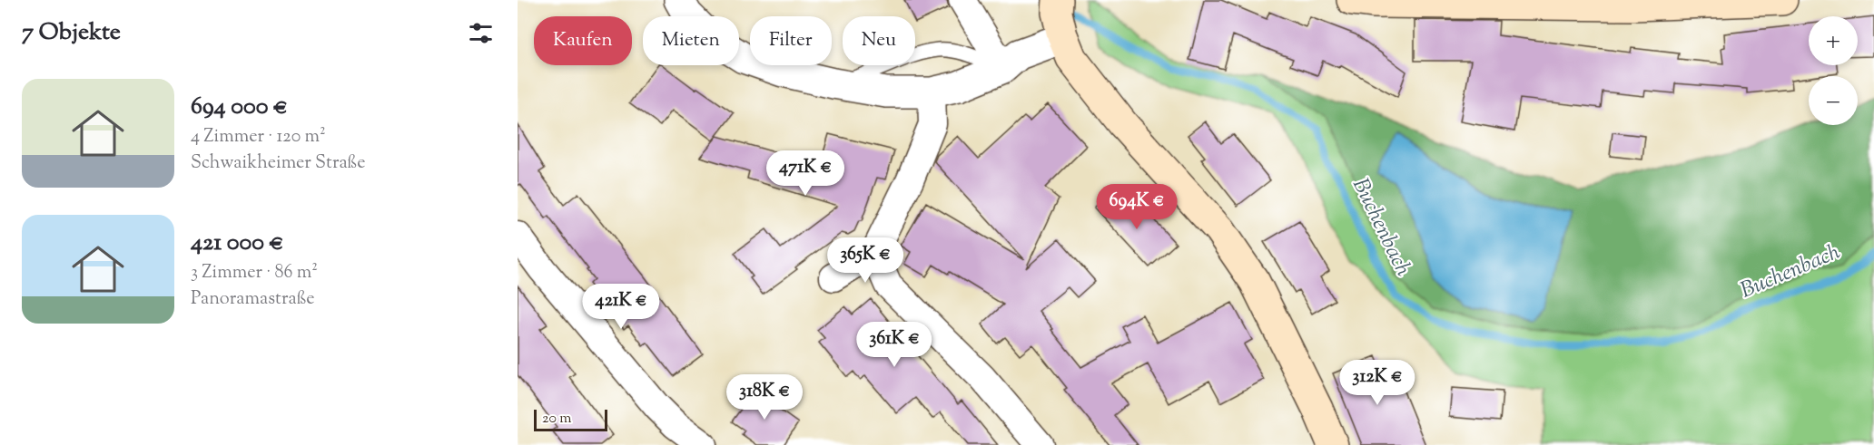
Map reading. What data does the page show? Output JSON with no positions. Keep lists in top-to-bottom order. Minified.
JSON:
{"water":["Buchenbach"],"scale_bar":"20 m","page":{"heading":"7 Objekte","map_buttons":["+","−"],"chip":["Kaufen","Mieten","Filter","Neu"],"list":[{"name":"694 000 €","note":"4 Zimmer · 120 m² · Schwaikheimer Straße"},{"name":"421 000 €","note":"3 Zimmer · 86 m² · Panoramastraße"}],"price":["471K €","694K €","365K €","421K €","361K €","312K €","318K €"],"scale":"20 m"}}
